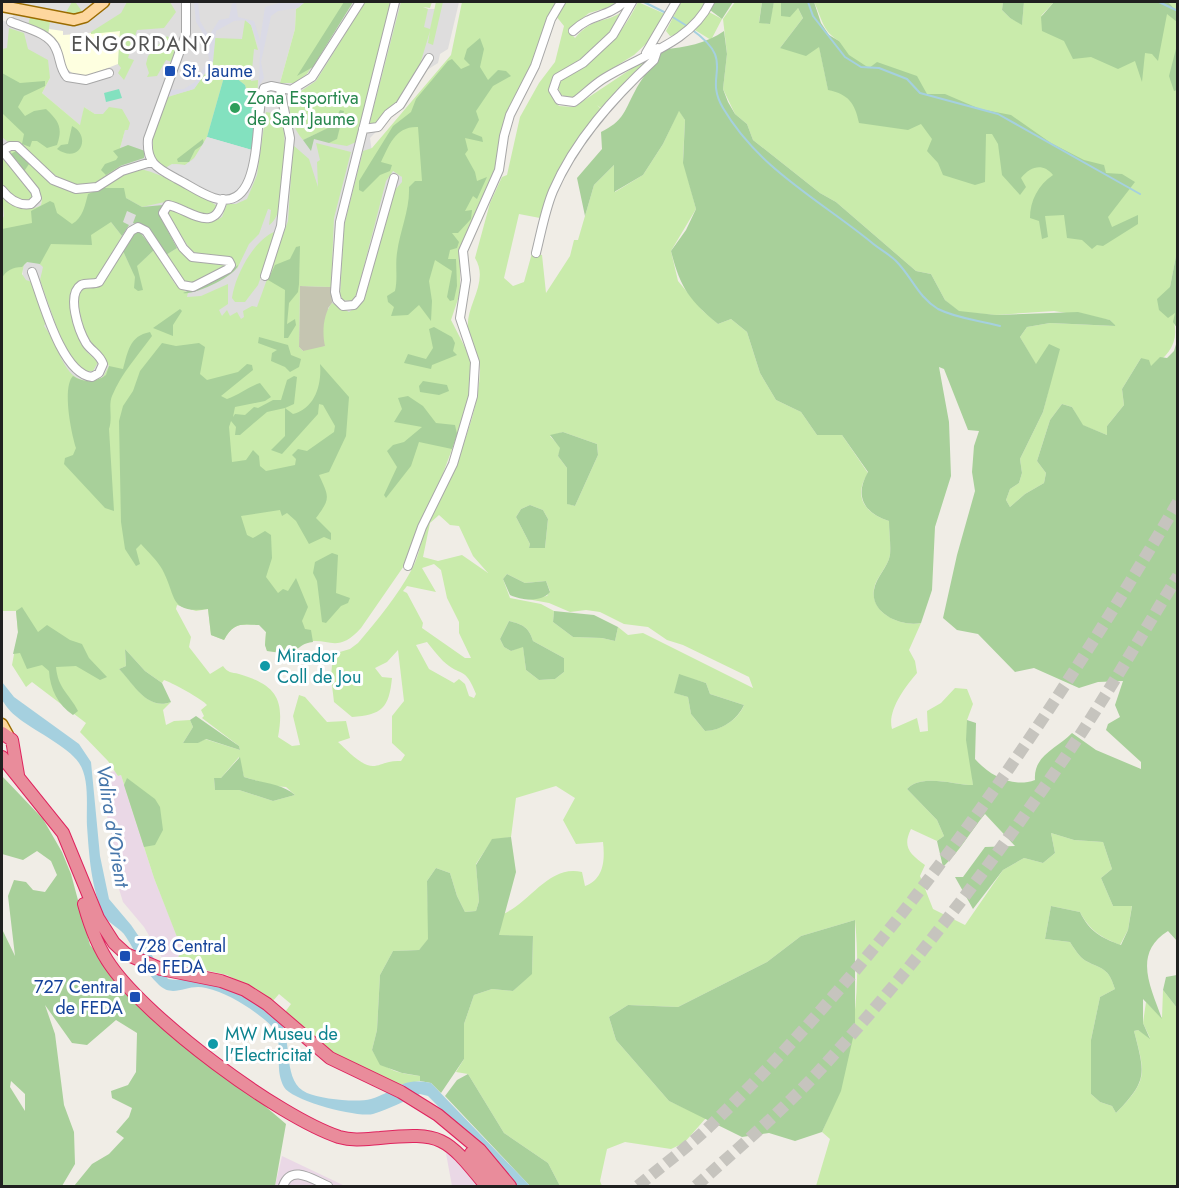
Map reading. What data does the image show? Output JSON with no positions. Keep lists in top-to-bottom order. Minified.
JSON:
{"districts":["ENGORDANY"],"water":["Valira d'Orient"],"places":{"transit":["St. Jaume","728 Central de FEDA","727 Central de FEDA"],"other":["Zona Esportiva de Sant Jaume","Mirador Coll de Jou","MW Museu de l'Electricitat"]}}
